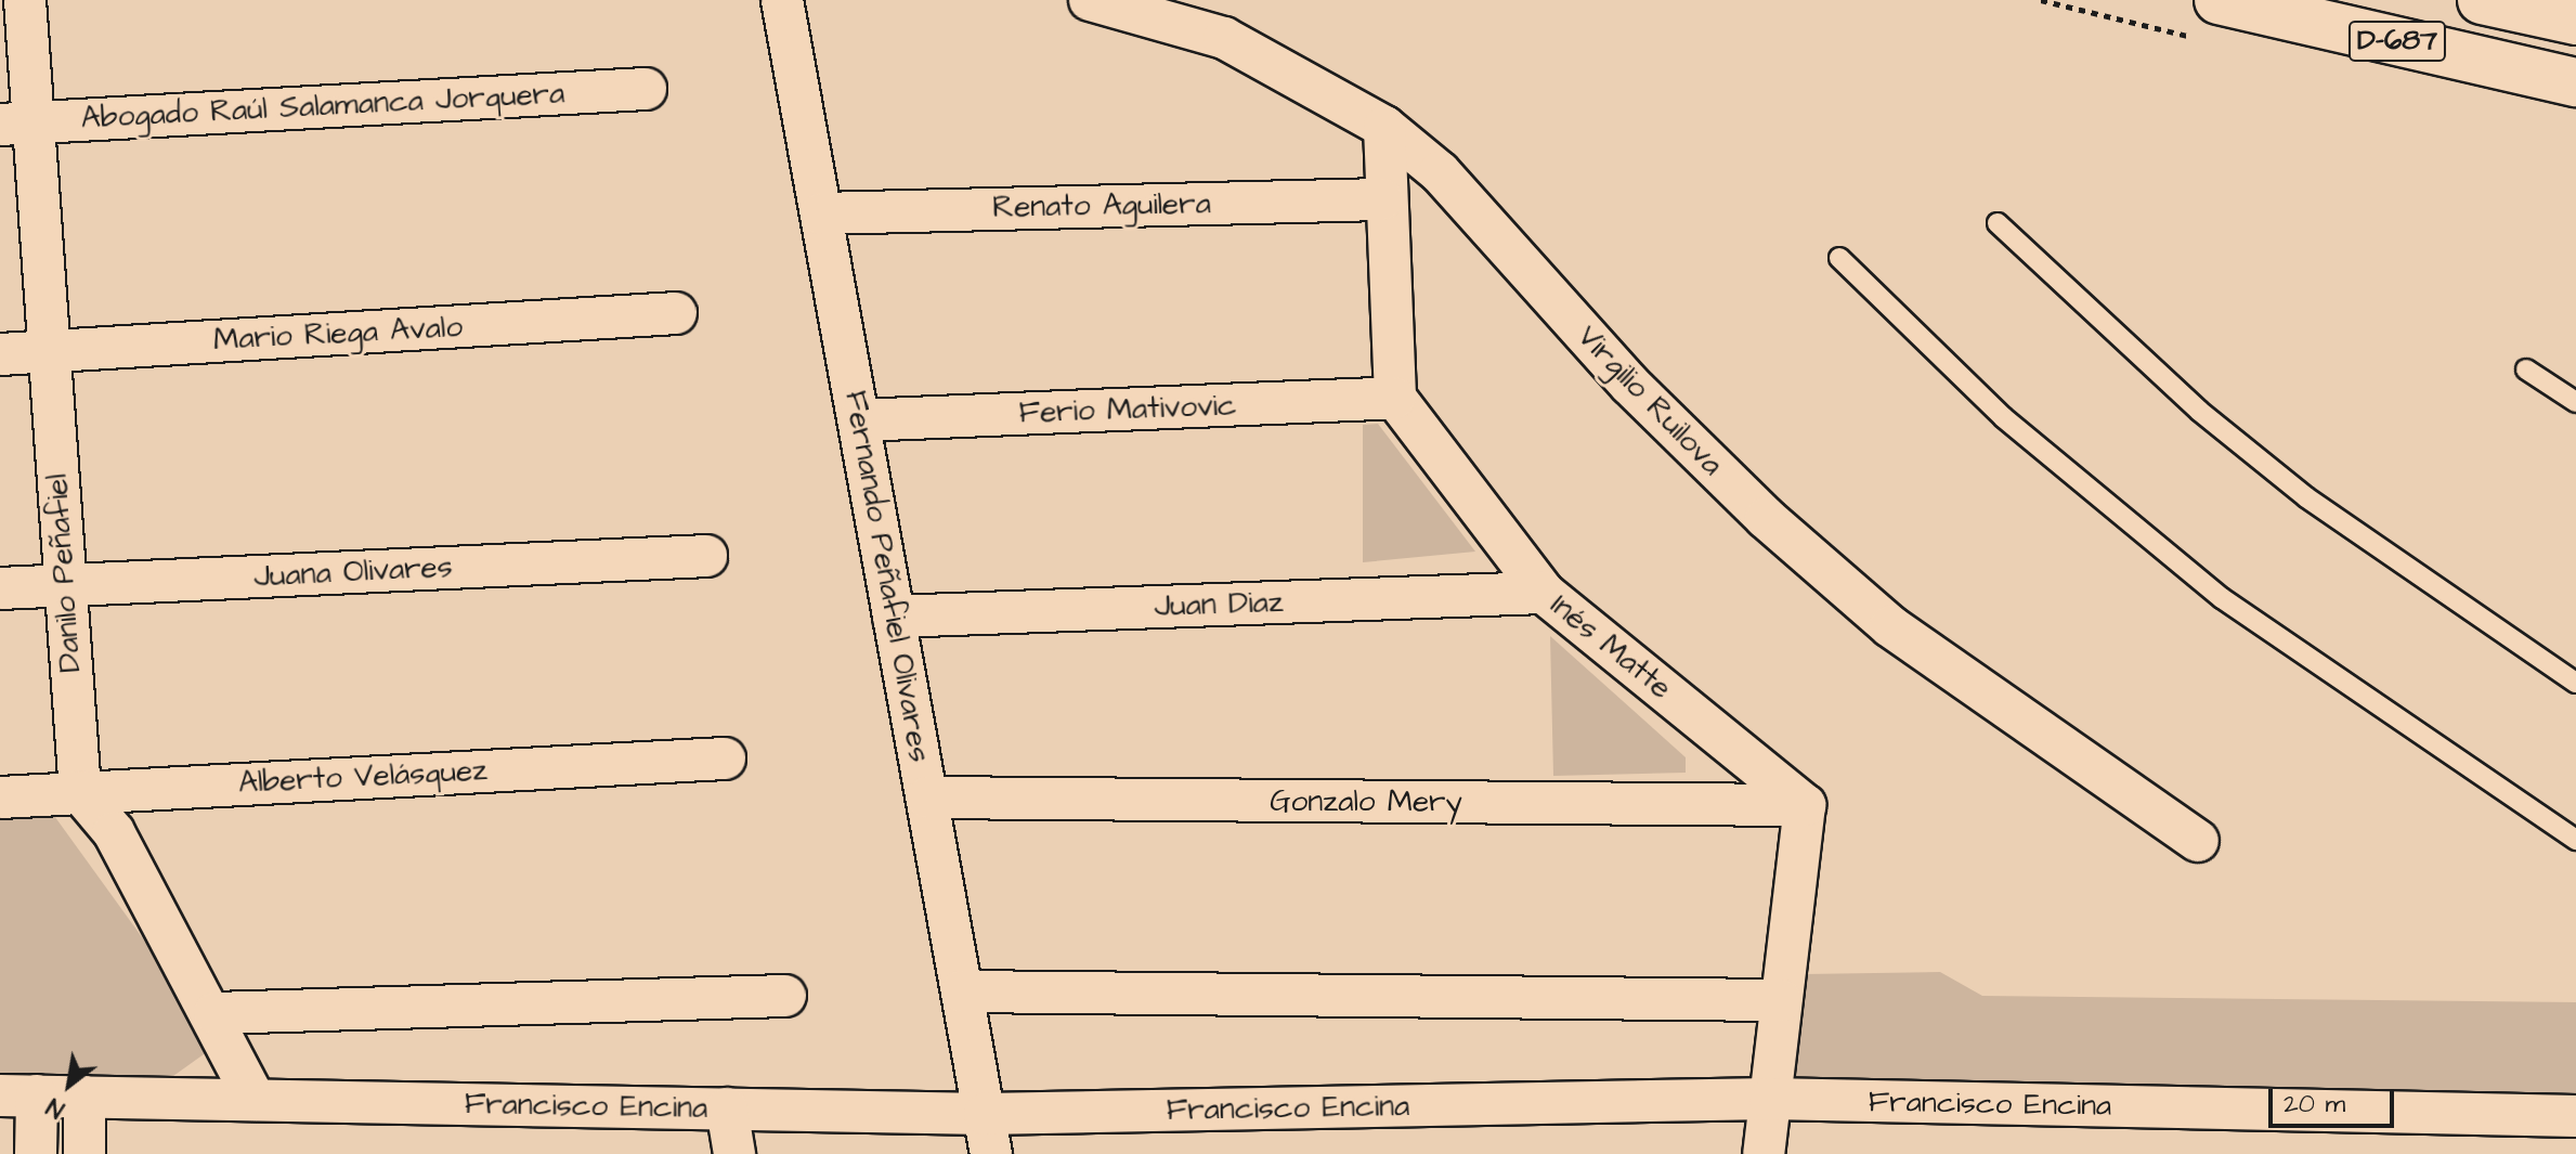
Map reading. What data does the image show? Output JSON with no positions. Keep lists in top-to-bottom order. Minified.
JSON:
{"streets":{"highway":["D-687"],"street":["Abogado Raúl Salamanca Jorquera","Renato Aguilera","Mario Riega Avalo","Virgilio Ruilova","Ferio Mativovic","Juana Olivares","Danilo Peñafiel","Fernando Peñafiel Olivares","Juan Diaz","Inés Matte","Alberto Velásquez","Gonzalo Mery","Francisco Encina"]},"crossings":[["Abogado Raúl Salamanca Jorquera","Danilo Peñafiel"],["Renato Aguilera","Fernando Peñafiel Olivares"],["Mario Riega Avalo","Danilo Peñafiel"],["Ferio Mativovic","Fernando Peñafiel Olivares"],["Ferio Mativovic","Inés Matte"],["Juana Olivares","Danilo Peñafiel"],["Danilo Peñafiel","Alberto Velásquez"],["Fernando Peñafiel Olivares","Juan Diaz"],["Fernando Peñafiel Olivares","Gonzalo Mery"],["Fernando Peñafiel Olivares","Francisco Encina"],["Juan Diaz","Inés Matte"],["Inés Matte","Gonzalo Mery"]],"scale_bar":"20 m","north":"bottom left"}
